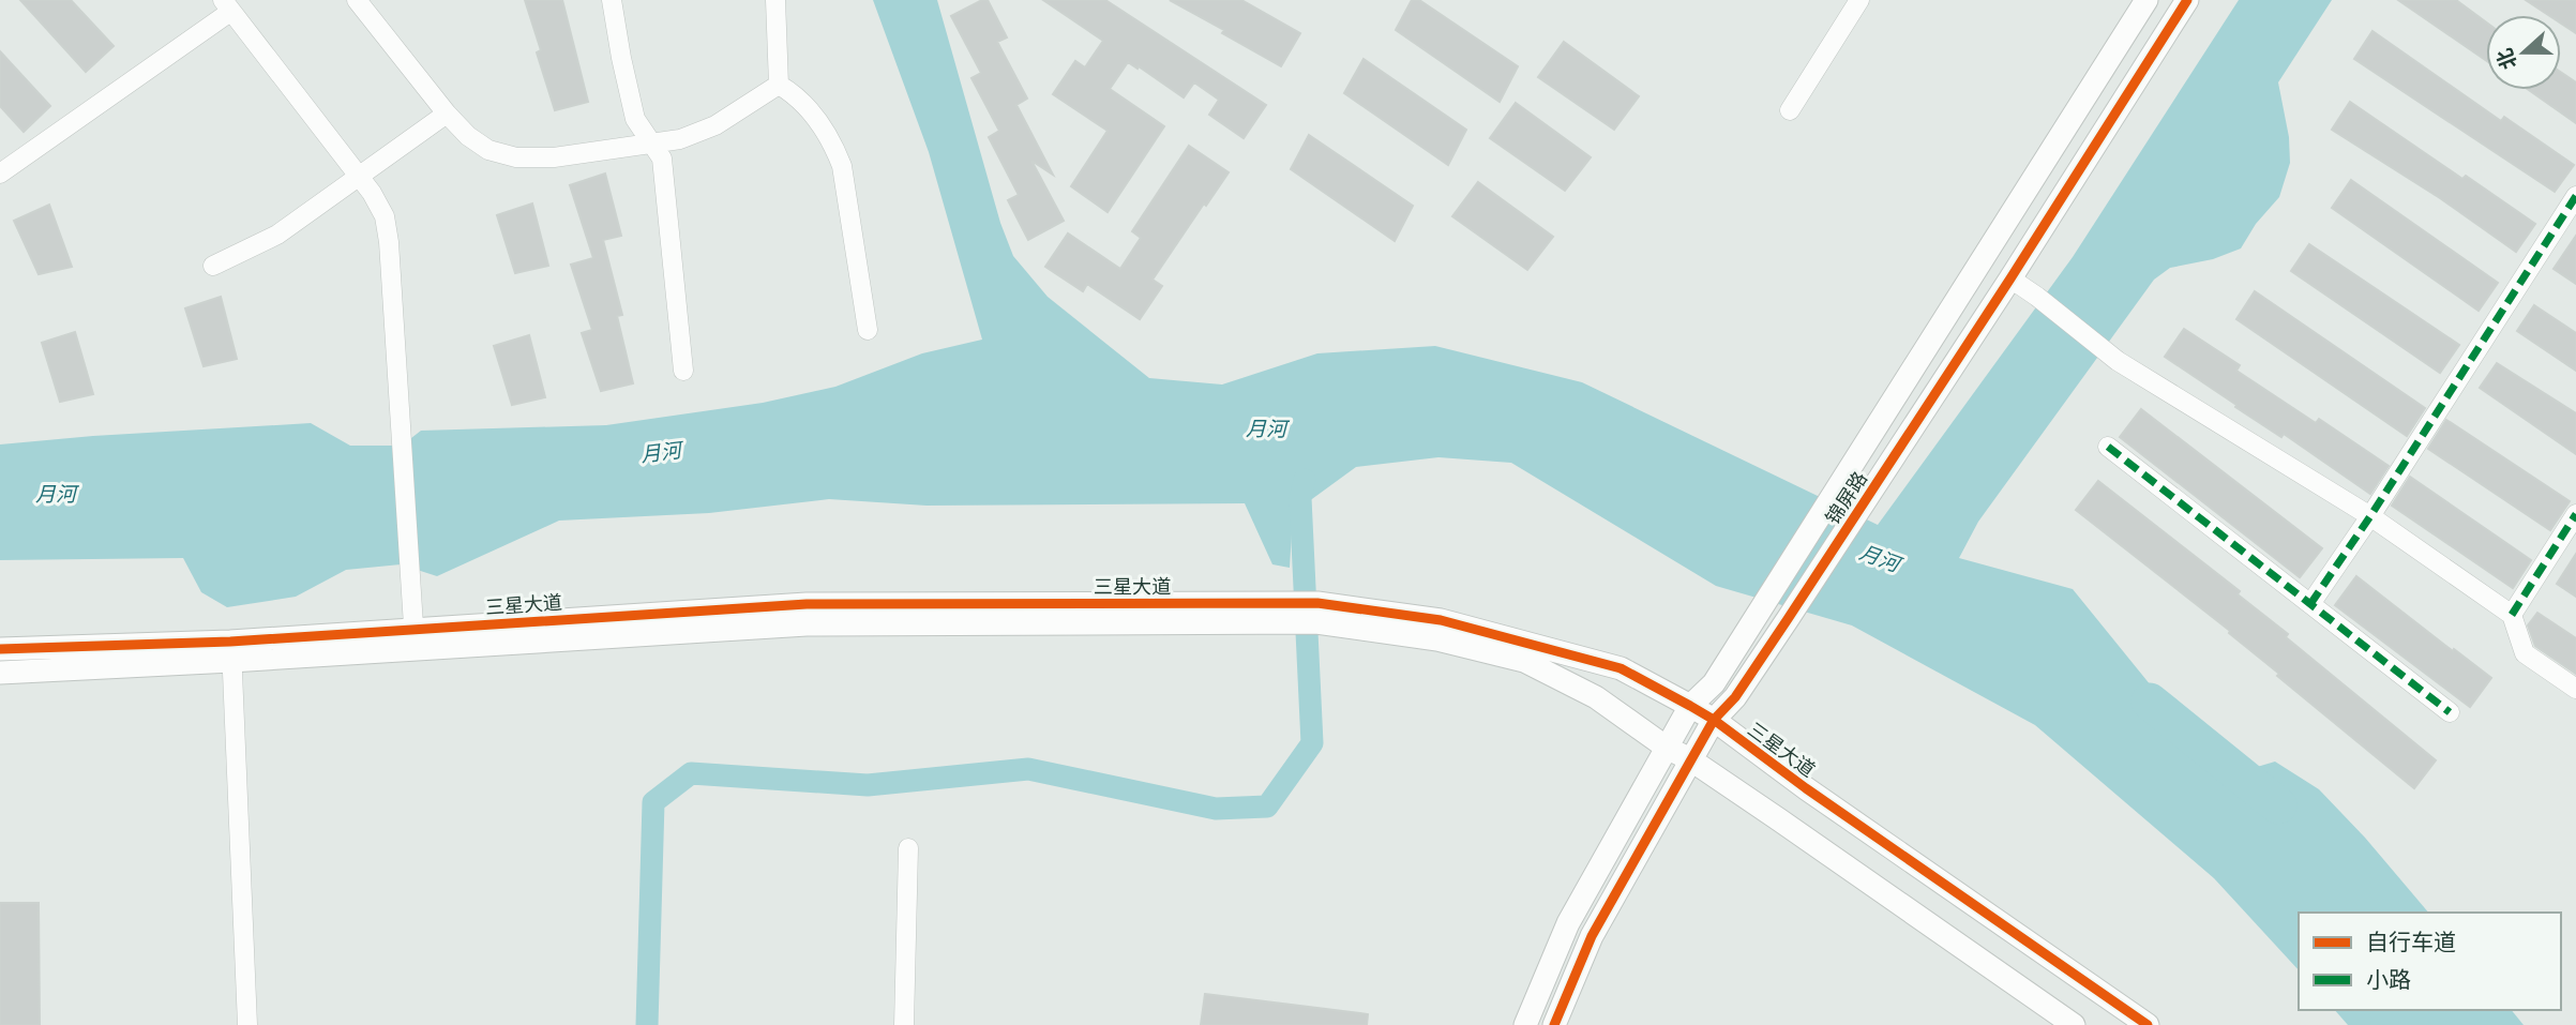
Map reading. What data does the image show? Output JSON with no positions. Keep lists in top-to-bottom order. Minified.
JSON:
{"streets":{"street":["锦屏路","三星大道"]},"crossings":[["锦屏路","三星大道"]],"water":["月河"],"legend":["自行车道","小路"],"north":"left"}
